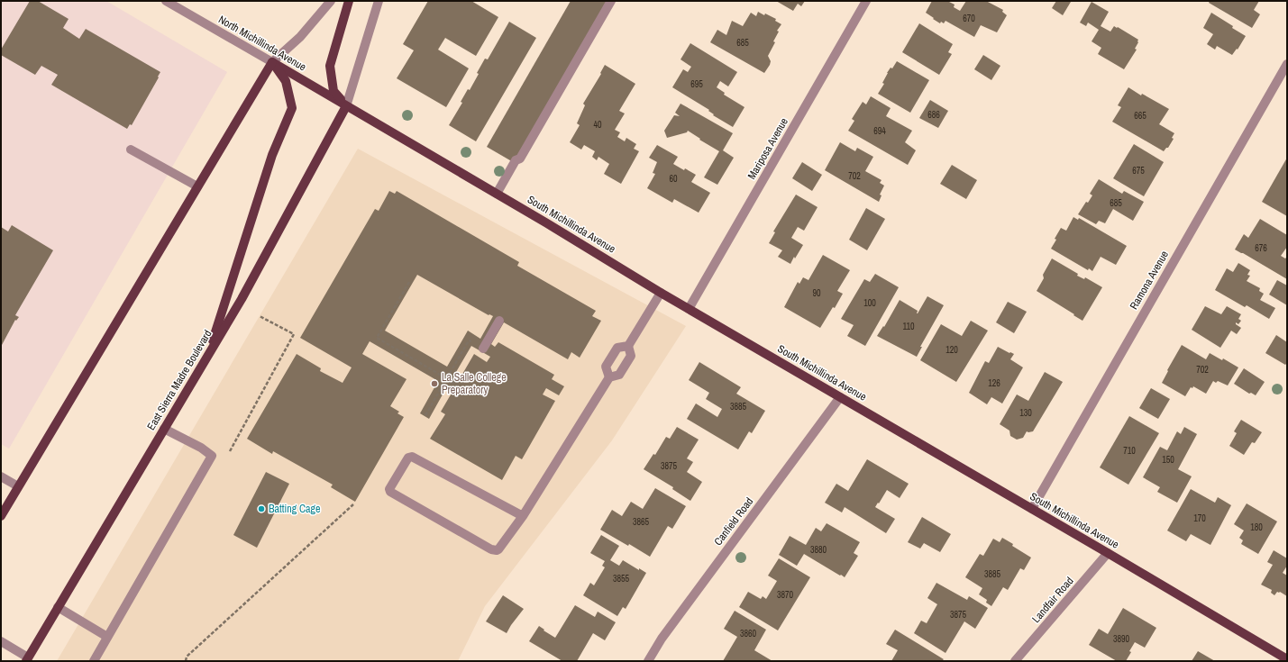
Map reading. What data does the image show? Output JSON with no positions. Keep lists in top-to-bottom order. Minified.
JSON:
{"streets":{"main road":["North Michillinda Avenue","South Michillinda Avenue","East Sierra Madre Boulevard"],"street":["Mariposa Avenue","Ramona Avenue","Canfield Road","Landfair Road"]},"crossings":[["North Michillinda Avenue","South Michillinda Avenue"],["North Michillinda Avenue","East Sierra Madre Boulevard"],["Mariposa Avenue","South Michillinda Avenue"],["South Michillinda Avenue","Ramona Avenue"],["South Michillinda Avenue","East Sierra Madre Boulevard"],["South Michillinda Avenue","Canfield Road"],["South Michillinda Avenue","Landfair Road"]],"places":["La Salle College Preparatory","Batting Cage"],"house_numbers":["670","685","695","686","665","40","694","675","702","60","685","676","90","100","110","120","702","126","3885","130","710","150","3875","170","3865","180","3880","3885","3855","3870","3875","3860","3890"]}
